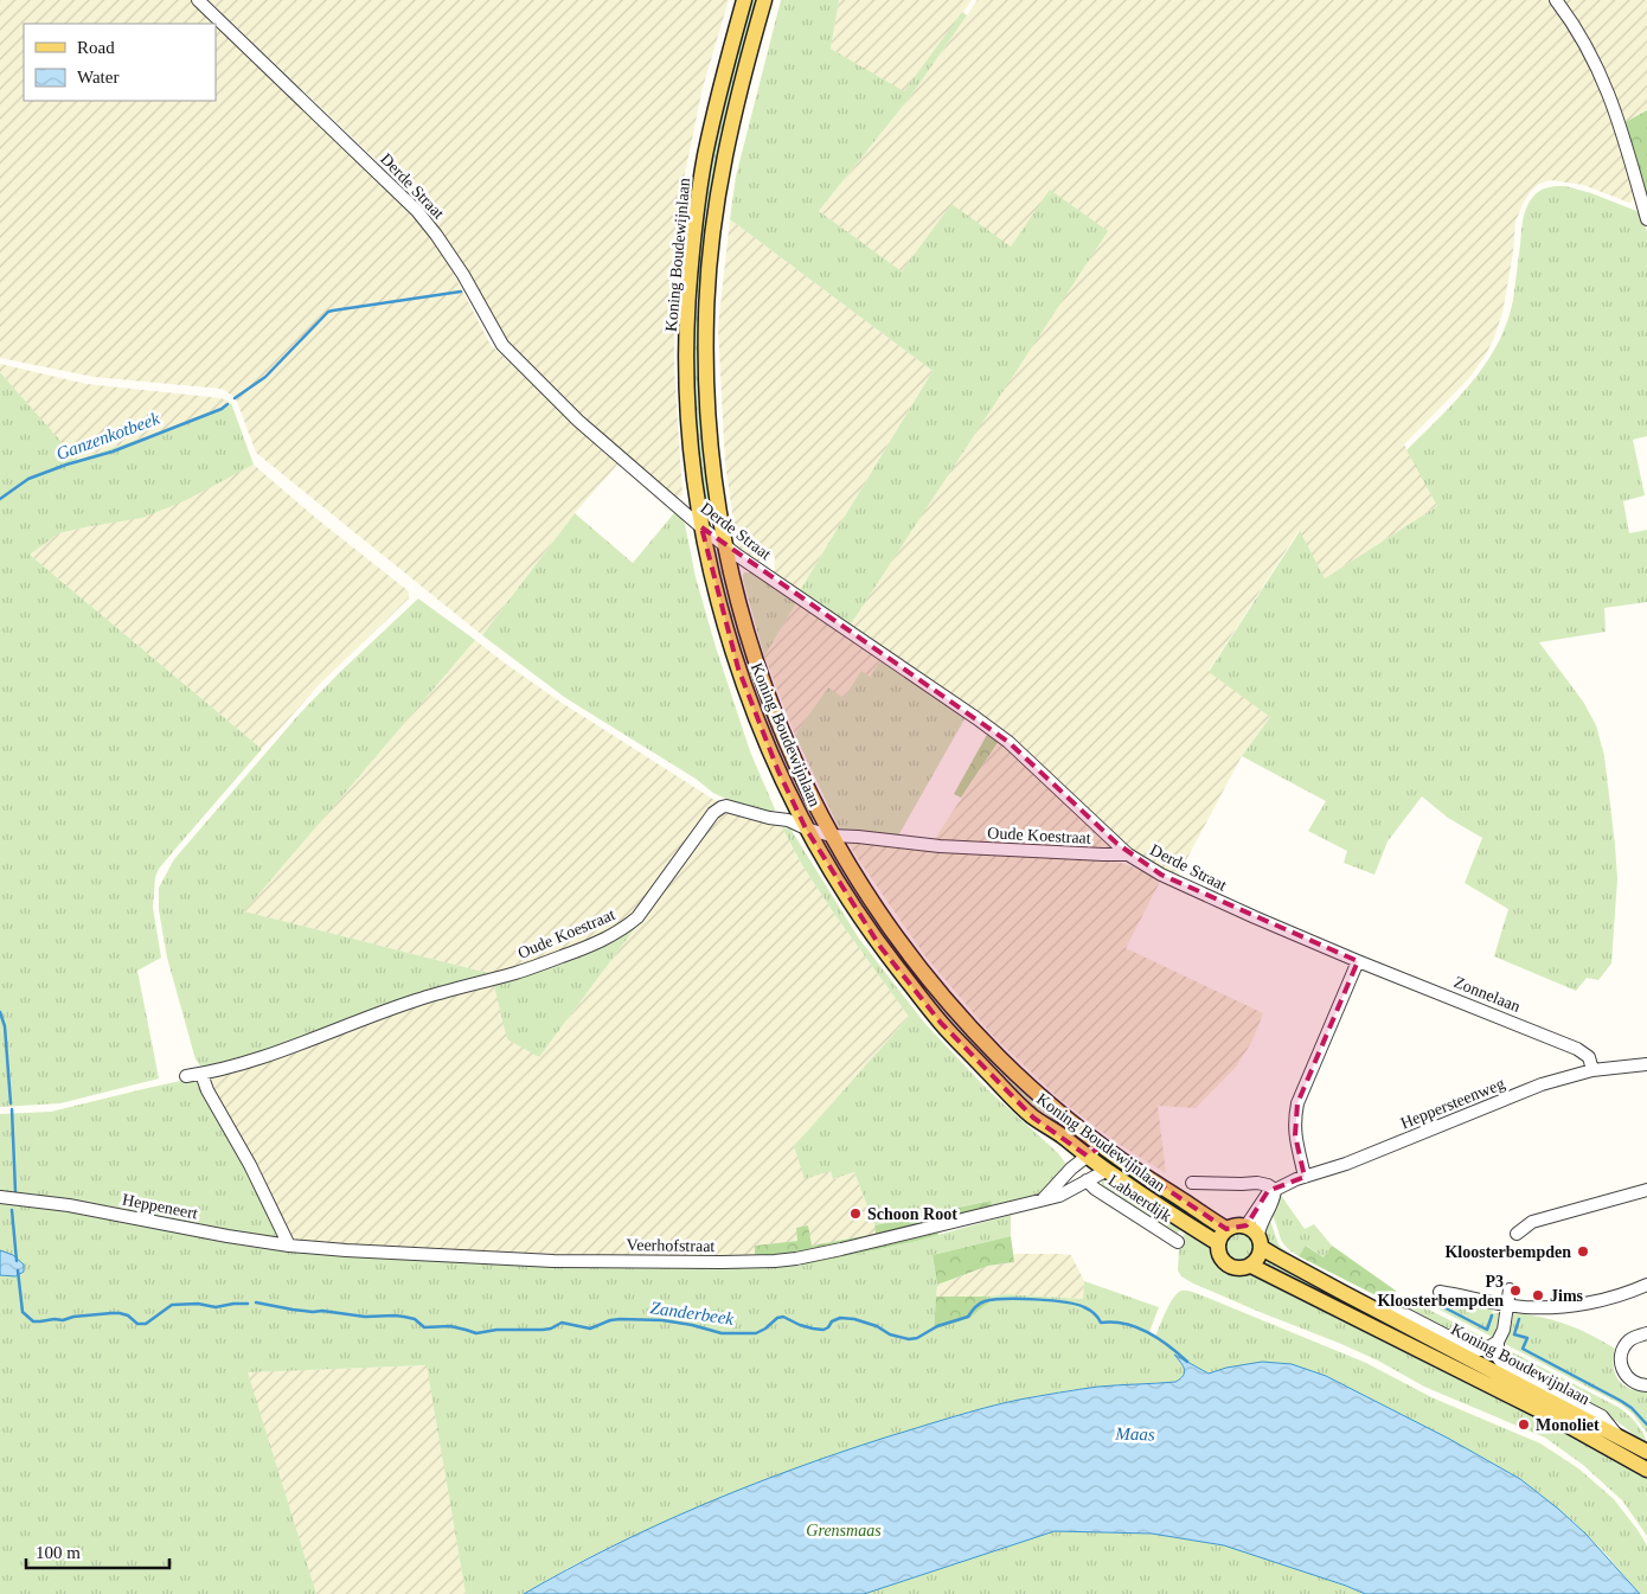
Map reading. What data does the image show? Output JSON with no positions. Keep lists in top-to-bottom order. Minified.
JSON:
{"streets":{"main road":["Koning Boudewijnlaan"],"street":["Derde Straat","Oude Koestraat","Zonnelaan","Heppersteenweg","Labaerdijk","Heppeneert","Veerhofstraat"]},"crossings":[["Derde Straat","Koning Boudewijnlaan"],["Derde Straat","Oude Koestraat"],["Derde Straat","Zonnelaan"],["Koning Boudewijnlaan","Oude Koestraat"],["Koning Boudewijnlaan","Heppersteenweg"],["Koning Boudewijnlaan","Veerhofstraat"],["Zonnelaan","Heppersteenweg"],["Labaerdijk","Veerhofstraat"],["Heppeneert","Veerhofstraat"]],"water":["Ganzenkotbeek","Zanderbeek","Maas"],"parks":["Grensmaas"],"places":["Schoon Root","Kloosterbempden","P3 Kloosterbempden","Jims","Monoliet"],"legend":["Road","Water"],"scale_bar":"100 m"}
